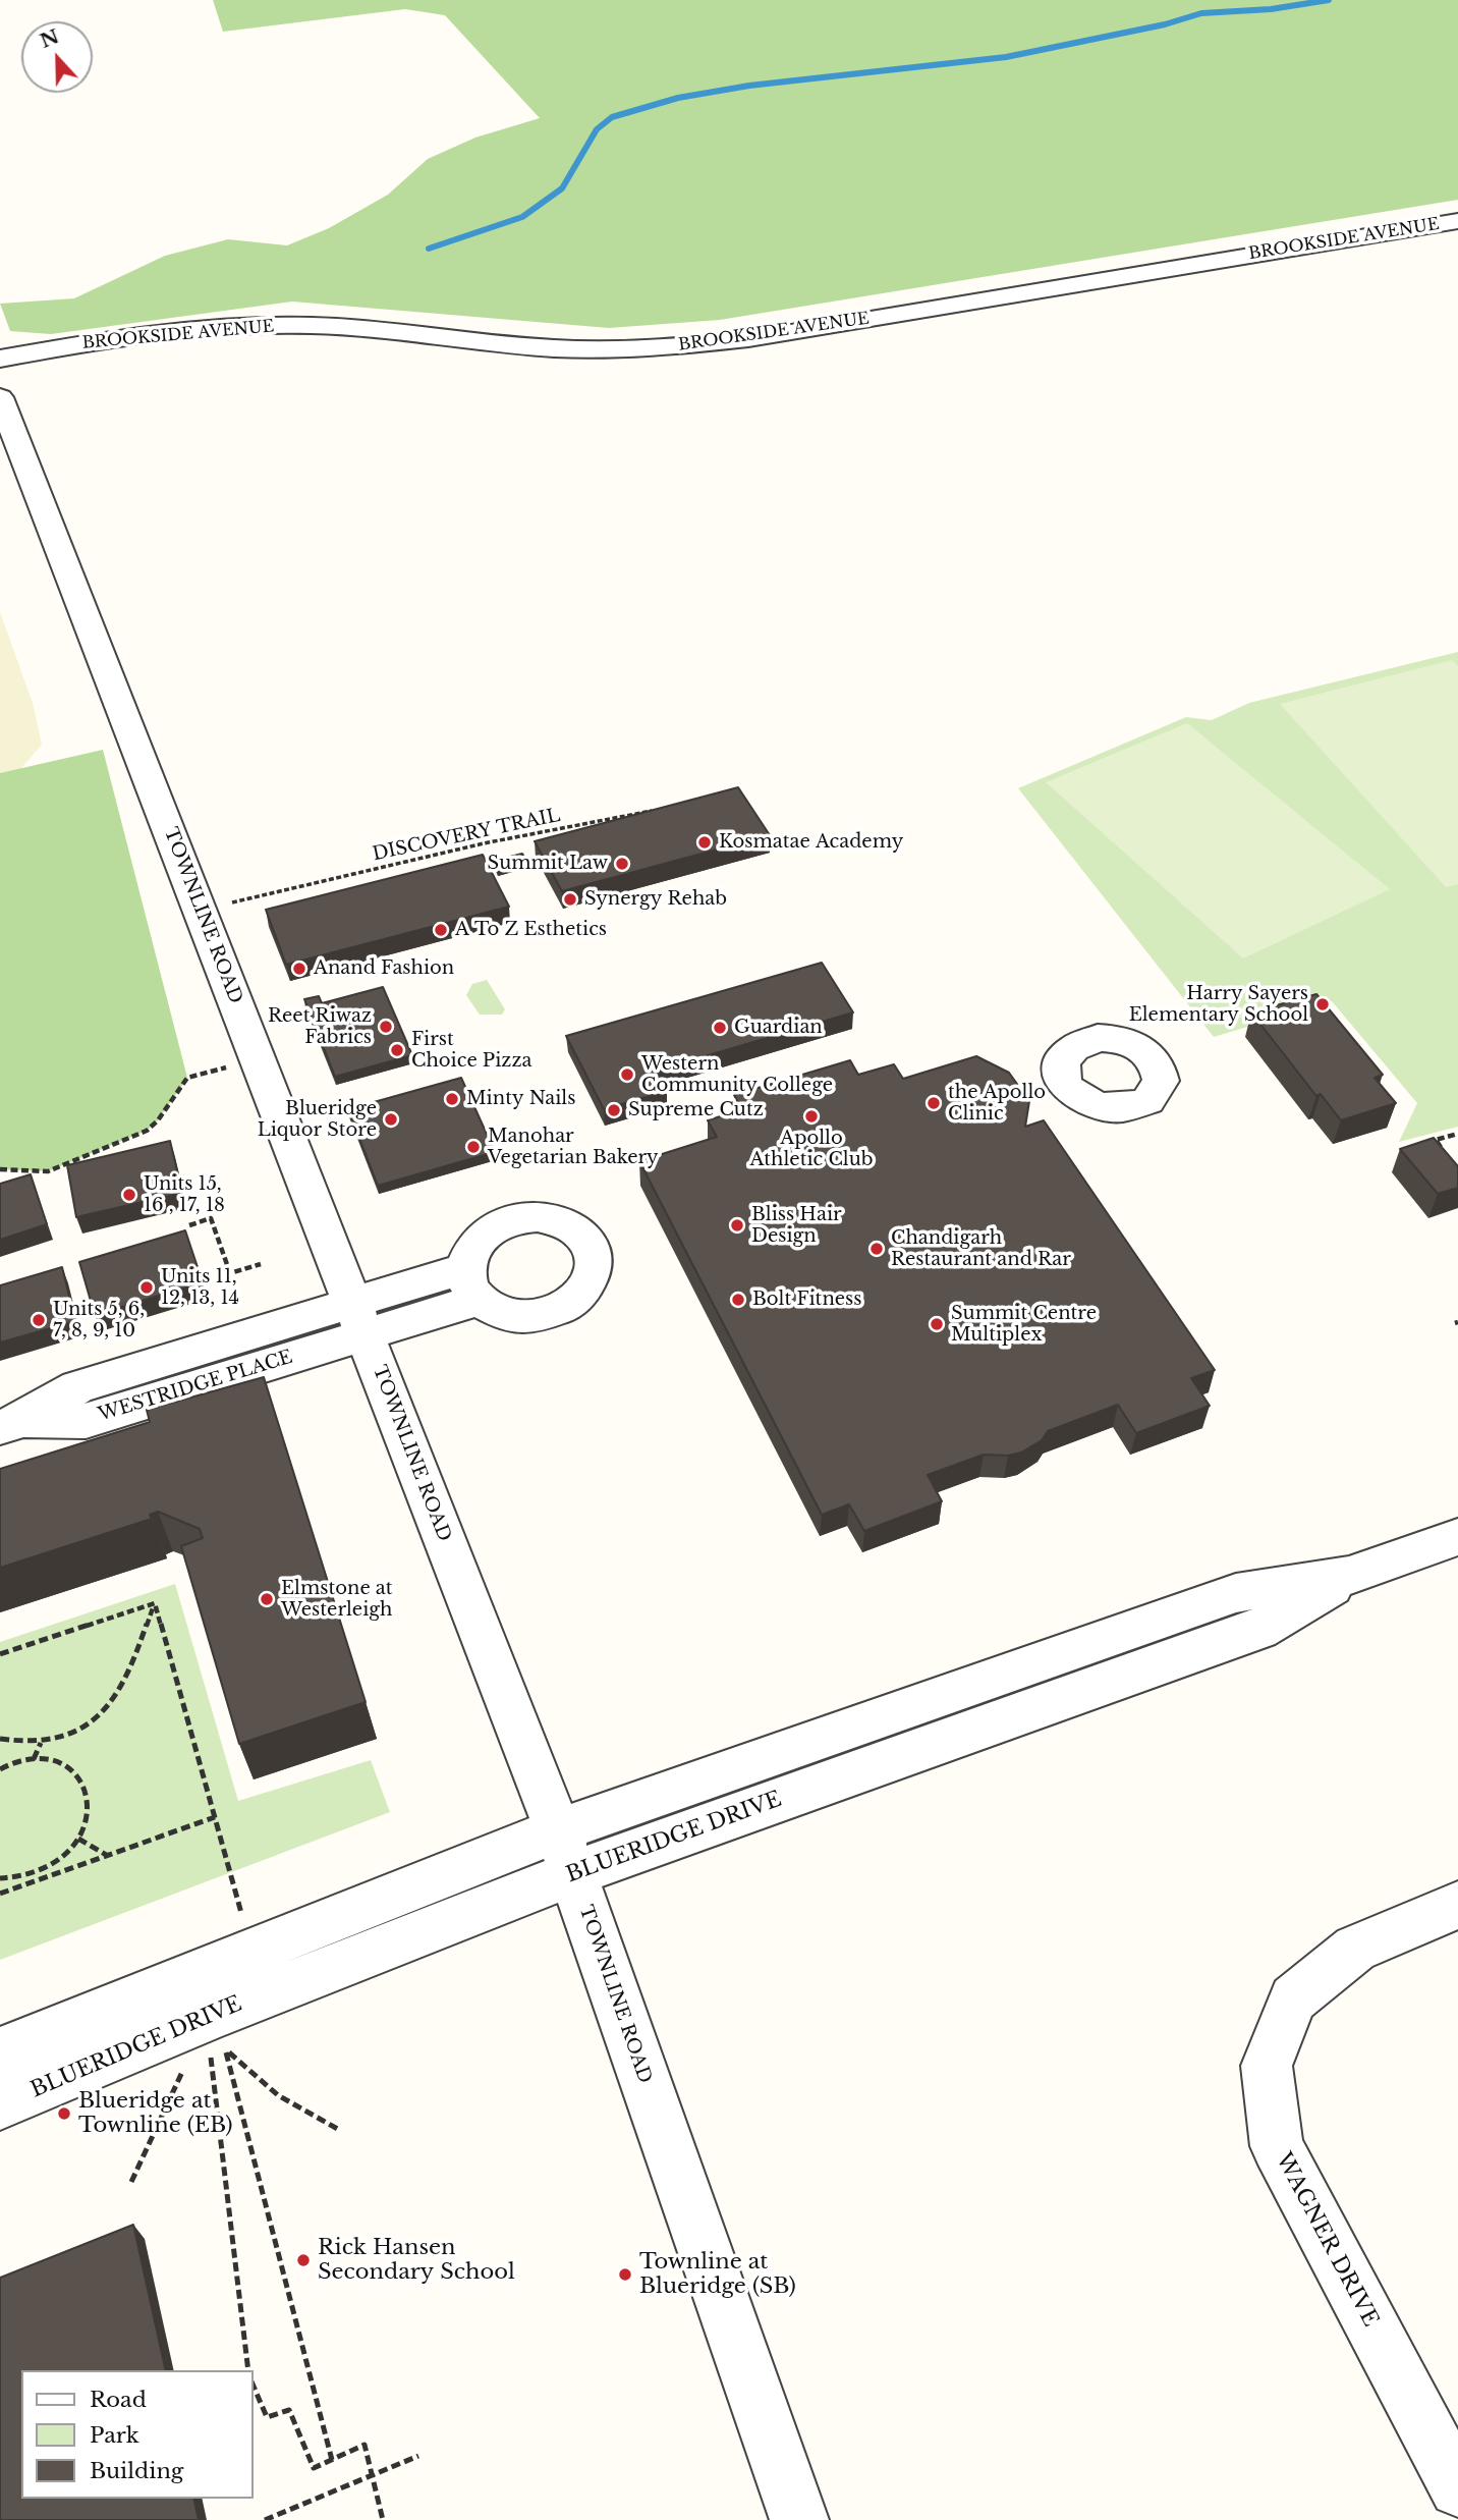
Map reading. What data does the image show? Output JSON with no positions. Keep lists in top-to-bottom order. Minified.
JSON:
{"streets":{"street":["BROOKSIDE AVENUE","TOWNLINE ROAD","WESTRIDGE PLACE","BLUERIDGE DRIVE","WAGNER DRIVE"],"path":["DISCOVERY TRAIL"]},"crossings":[["DISCOVERY TRAIL","TOWNLINE ROAD"],["TOWNLINE ROAD","WESTRIDGE PLACE"],["TOWNLINE ROAD","BLUERIDGE DRIVE"]],"places":["Kosmatae Academy","Summit Law","Synergy Rehab","A To Z Esthetics","Anand Fashion","Harry Sayers Elementary School","Reet Riwaz Fabrics","Guardian","First Choice Pizza","Western Community College","Minty Nails","the Apollo Clinic","Supreme Cutz","Apollo Athletic Club","Blueridge Liquor Store","Manohar Vegetarian Bakery","Units 15, 16 , 17, 18","Bliss Hair Design","Chandigarh Restaurant and Rar","Units 11, 12, 13, 14","Bolt Fitness","Units 5, 6, 7, 8, 9, 10","Summit Centre Multiplex","Elmstone at Westerleigh","Blueridge at Townline (EB)","Rick Hansen Secondary School","Townline at Blueridge (SB)"],"legend":["Road","Park","Building"],"north":"top"}
